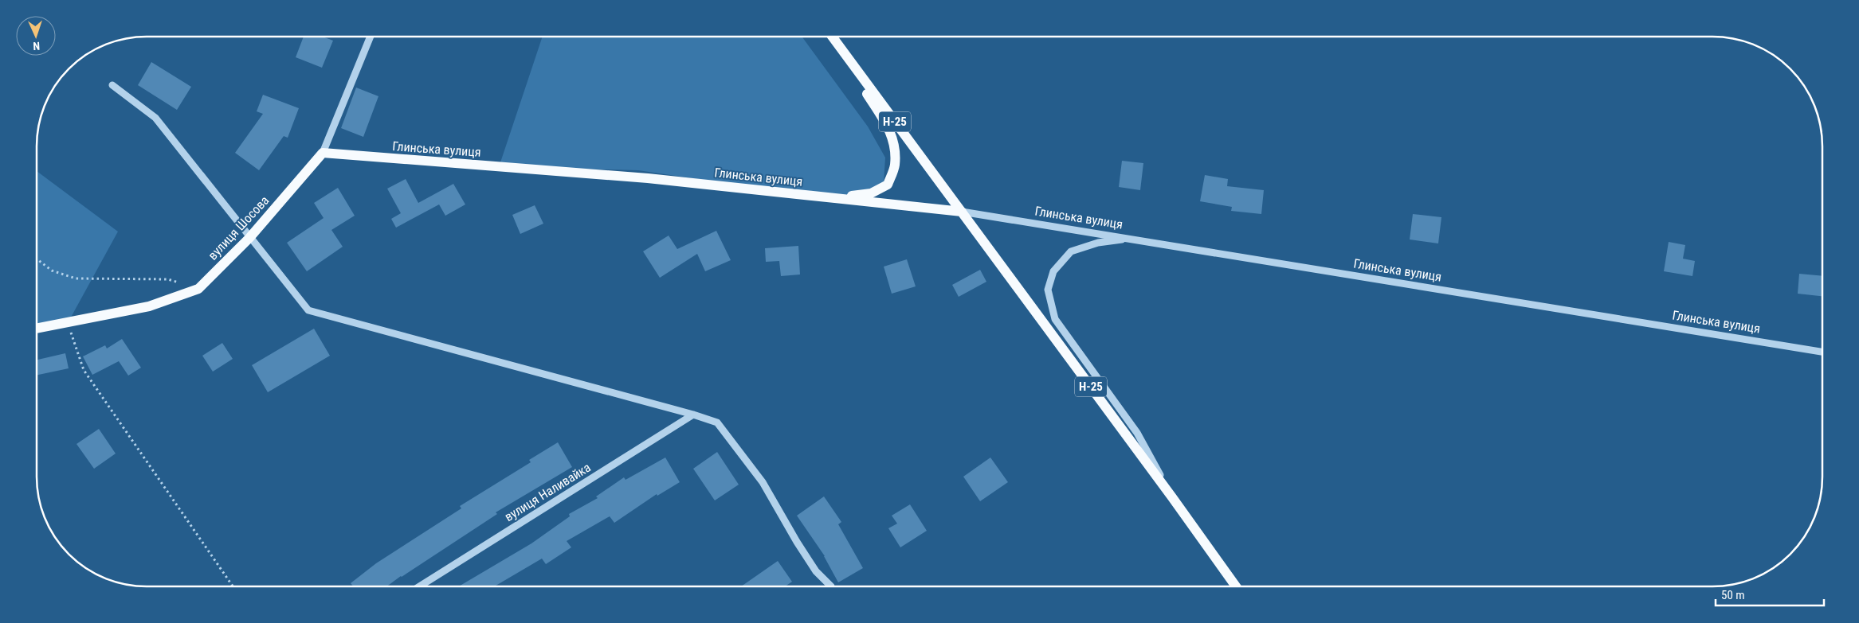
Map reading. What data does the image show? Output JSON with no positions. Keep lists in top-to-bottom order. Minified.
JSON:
{"streets":{"main road":["Н-25","Глинська вулиця","вулиця Шосова"],"street":["вулиця Наливайка"]},"crossings":[["Н-25","Глинська вулиця"],["Глинська вулиця","вулиця Шосова"]],"scale_bar":"50 m","north":"bottom"}
